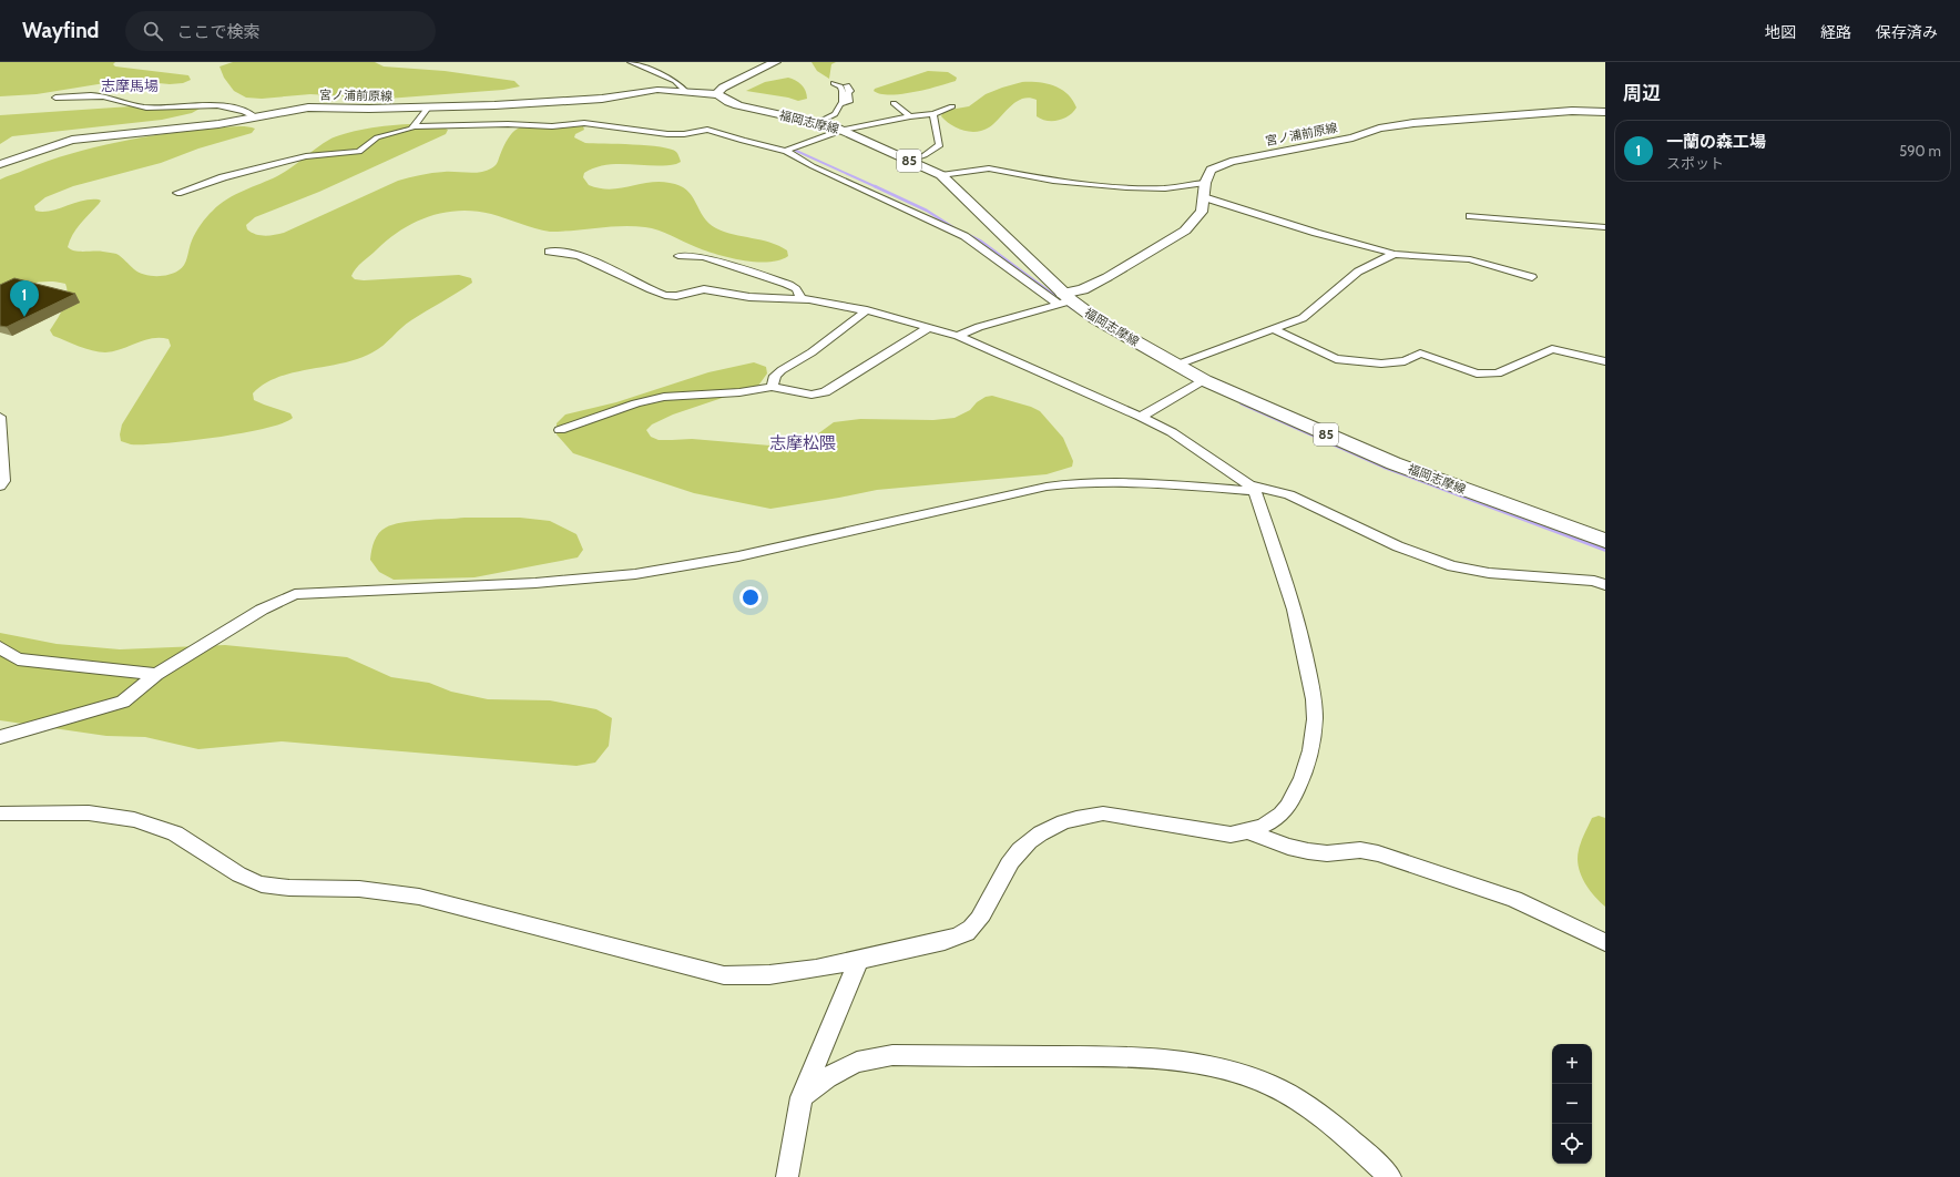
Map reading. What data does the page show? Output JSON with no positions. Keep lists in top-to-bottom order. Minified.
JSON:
{"streets":{"main road":["宮ノ浦前原線","福岡志摩線","85"]},"crossings":[["宮ノ浦前原線","福岡志摩線"]],"districts":["志摩馬場","志摩松隈"],"page":{"header":"Wayfind","search":"ここで検索","nav":["地図","経路","保存済み"],"heading":"周辺","list":[{"mark":"1","name":"一蘭の森工場","note":"スポット","value":"590 m"}],"pins":"1","map_buttons":["+","−"]}}
